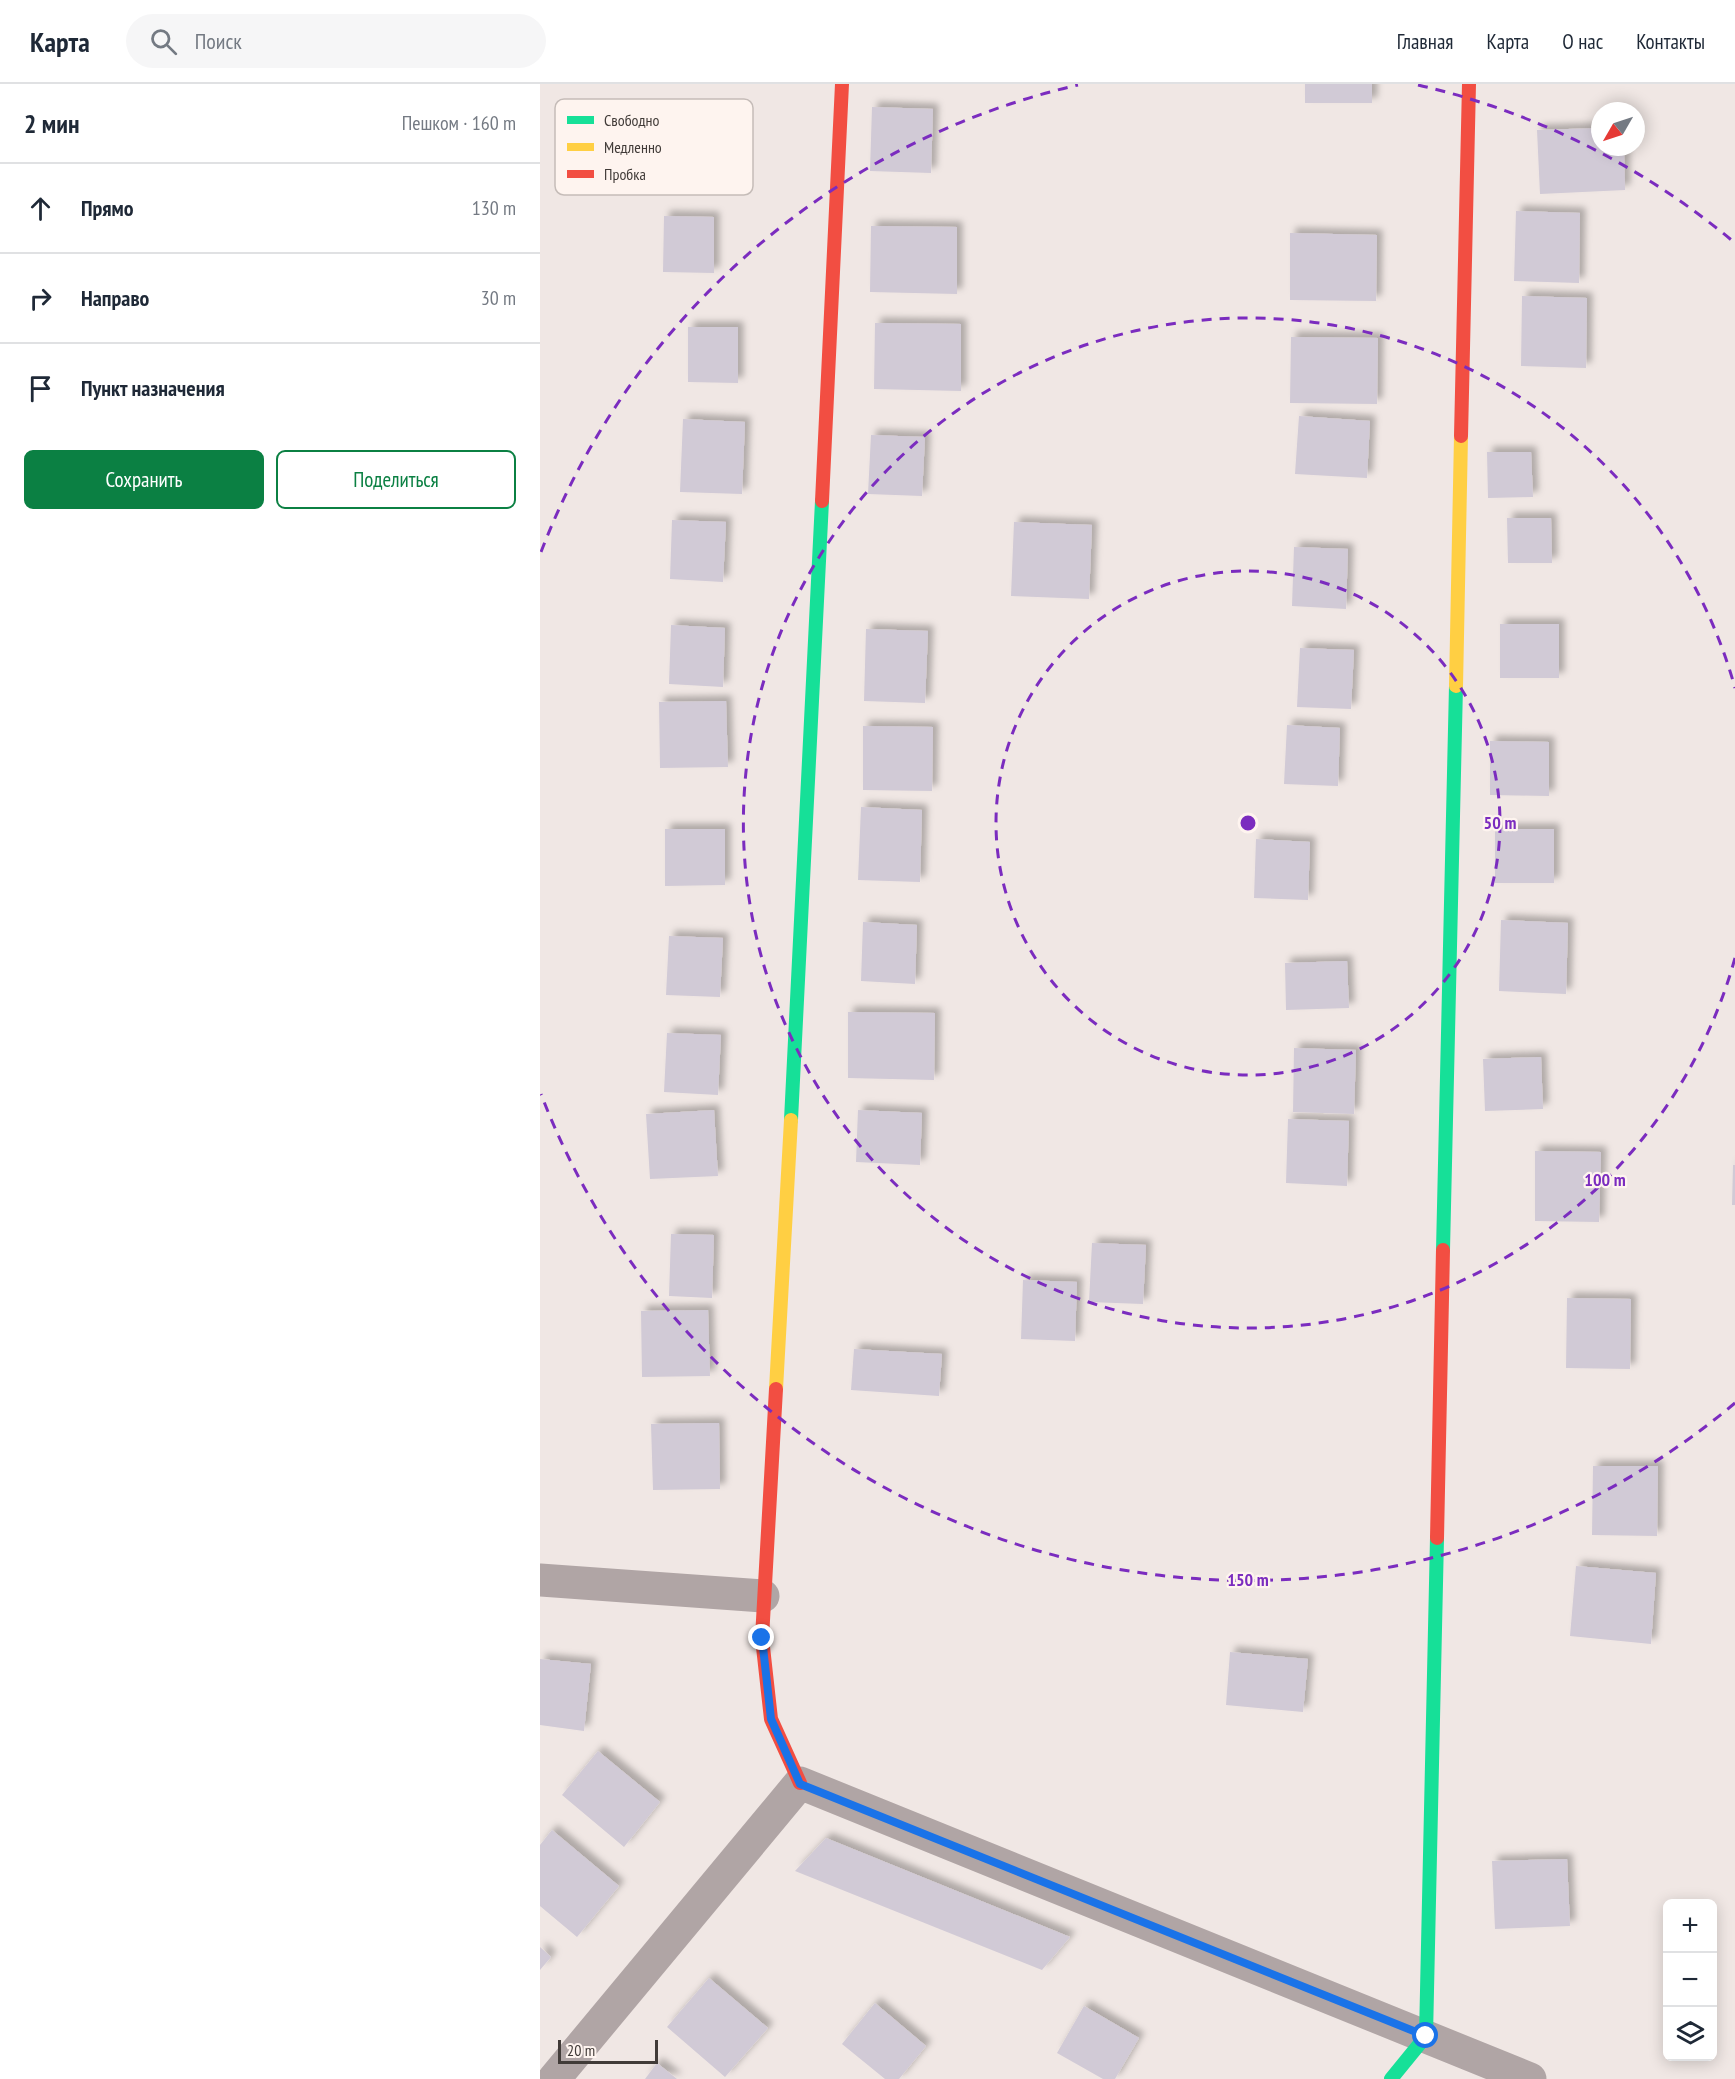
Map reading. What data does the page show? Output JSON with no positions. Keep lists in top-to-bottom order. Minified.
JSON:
{"legend":["Свободно","Медленно","Пробка"],"scale_bar":"20 m","north":"bottom left","page":{"header":"Карта","search":"Поиск","nav":["Главная","Карта","О нас","Контакты"],"heading":["2 мин","Пешком · 160 m"],"list":[["Прямо","130 m"],["Направо","30 m"],"Пункт назначения"],"buttons":["Сохранить","Поделиться"],"map_buttons":["+","−"],"scale":"20 m"},"rings":["50 m","100 m","150 m"]}
